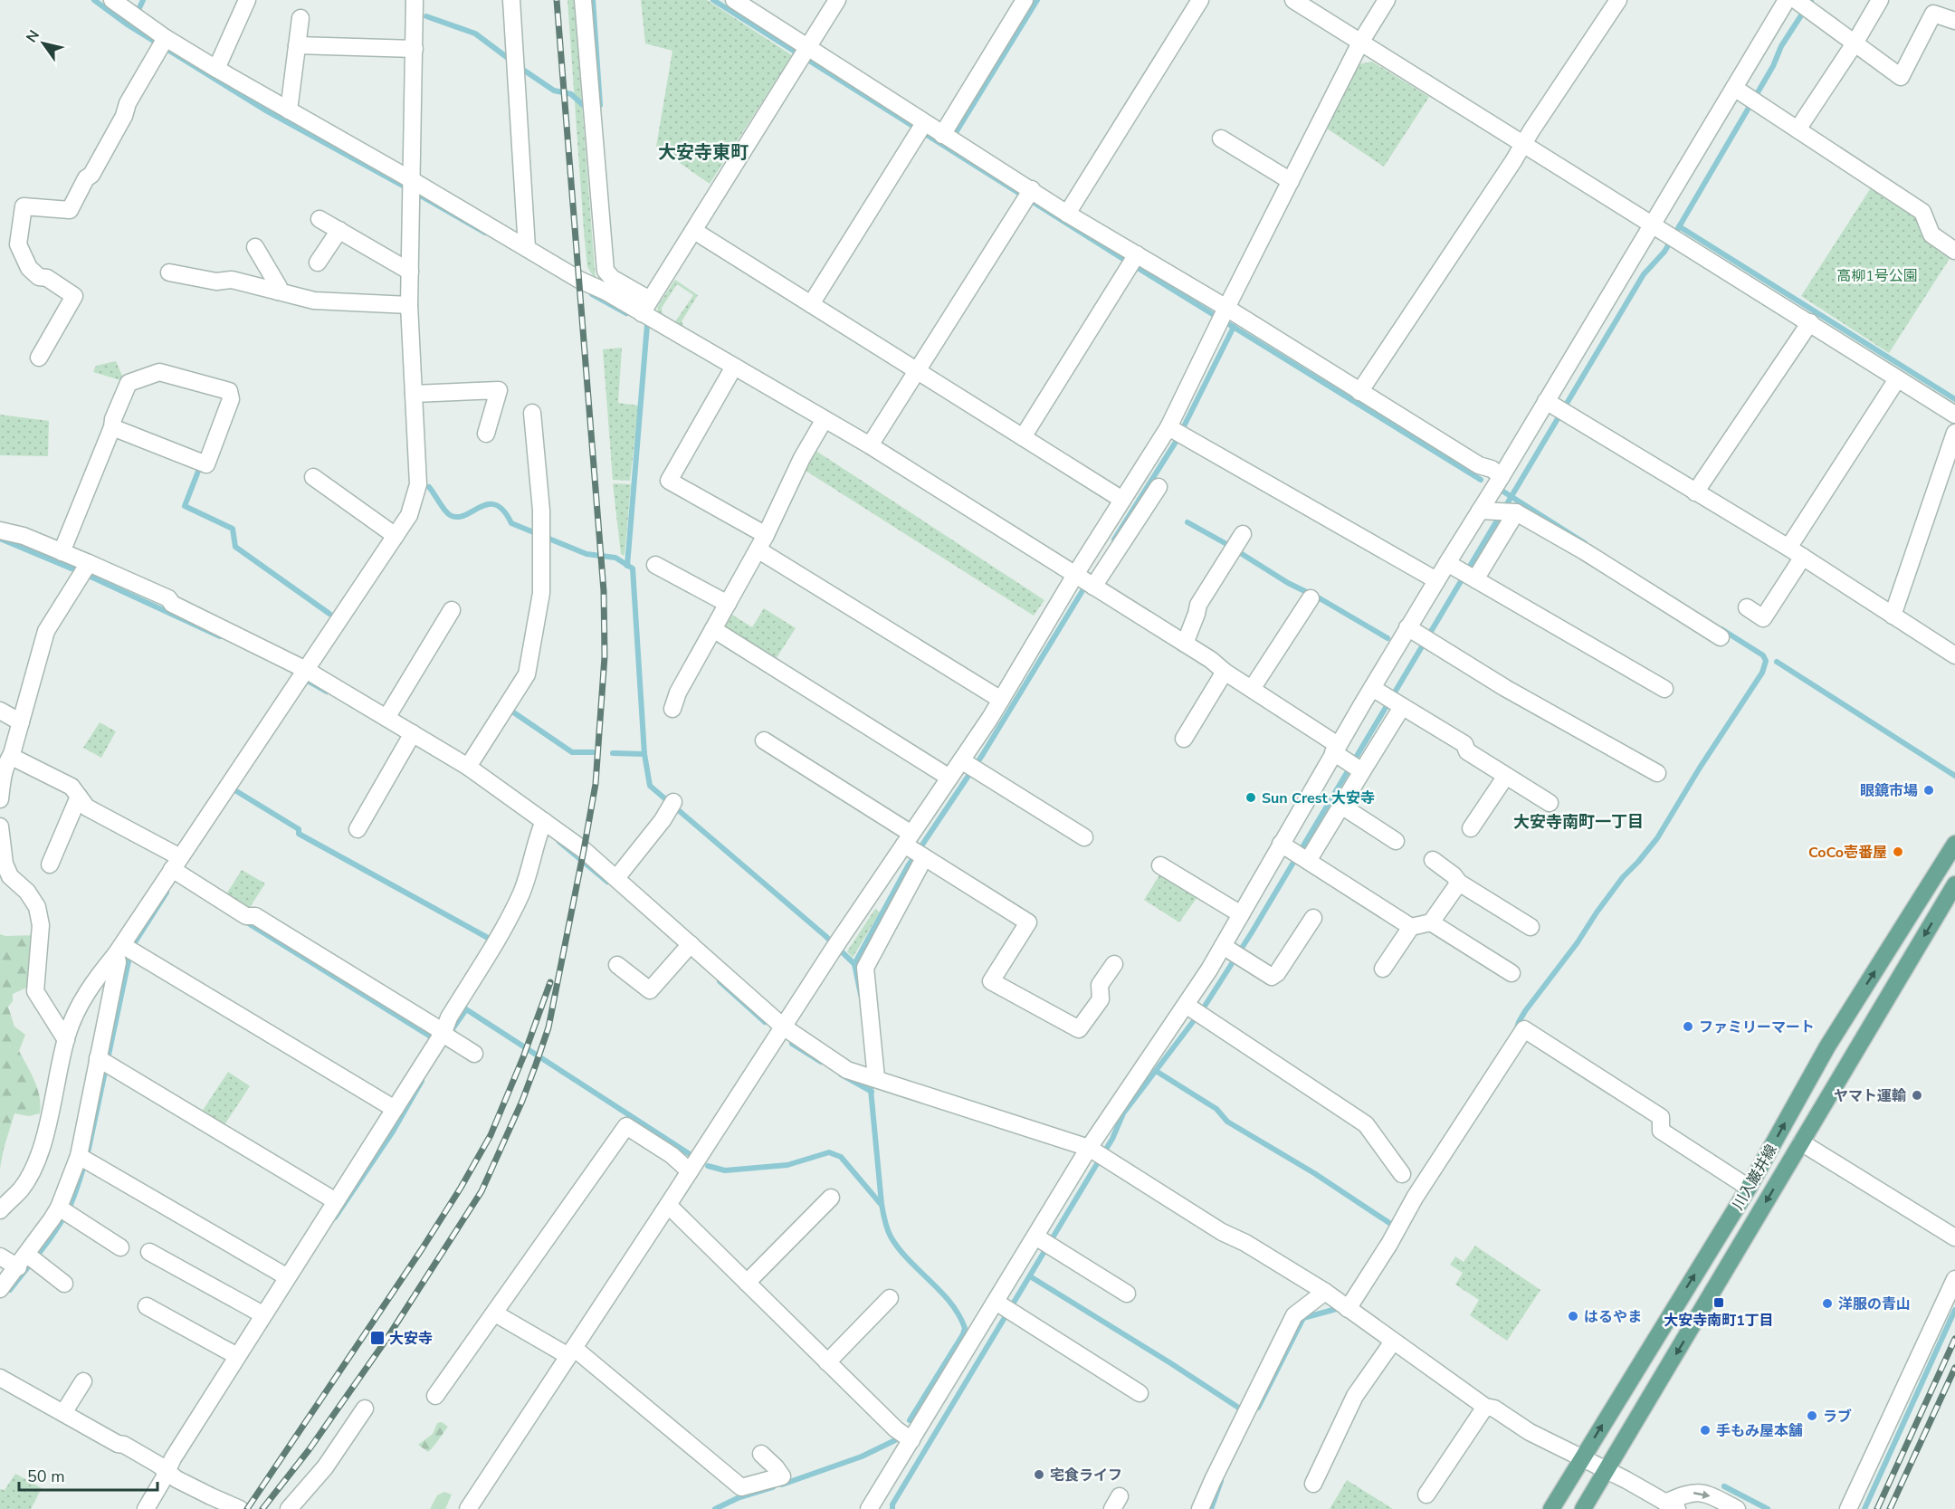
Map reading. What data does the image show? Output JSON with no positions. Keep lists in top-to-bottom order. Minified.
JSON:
{"streets":{"main road":["川入巌井線"]},"districts":["大安寺東町","大安寺南町一丁目"],"parks":["高柳1号公園"],"places":{"other":["眼鏡市場","Sun Crest 大安寺","CoCo壱番屋","ファミリーマート","ヤマト運輸","洋服の青山","はるやま","ラブ","手もみ屋本舗","宅食ライフ"],"transit":["大安寺南町1丁目","大安寺"]},"scale_bar":"50 m","north":"top left"}
